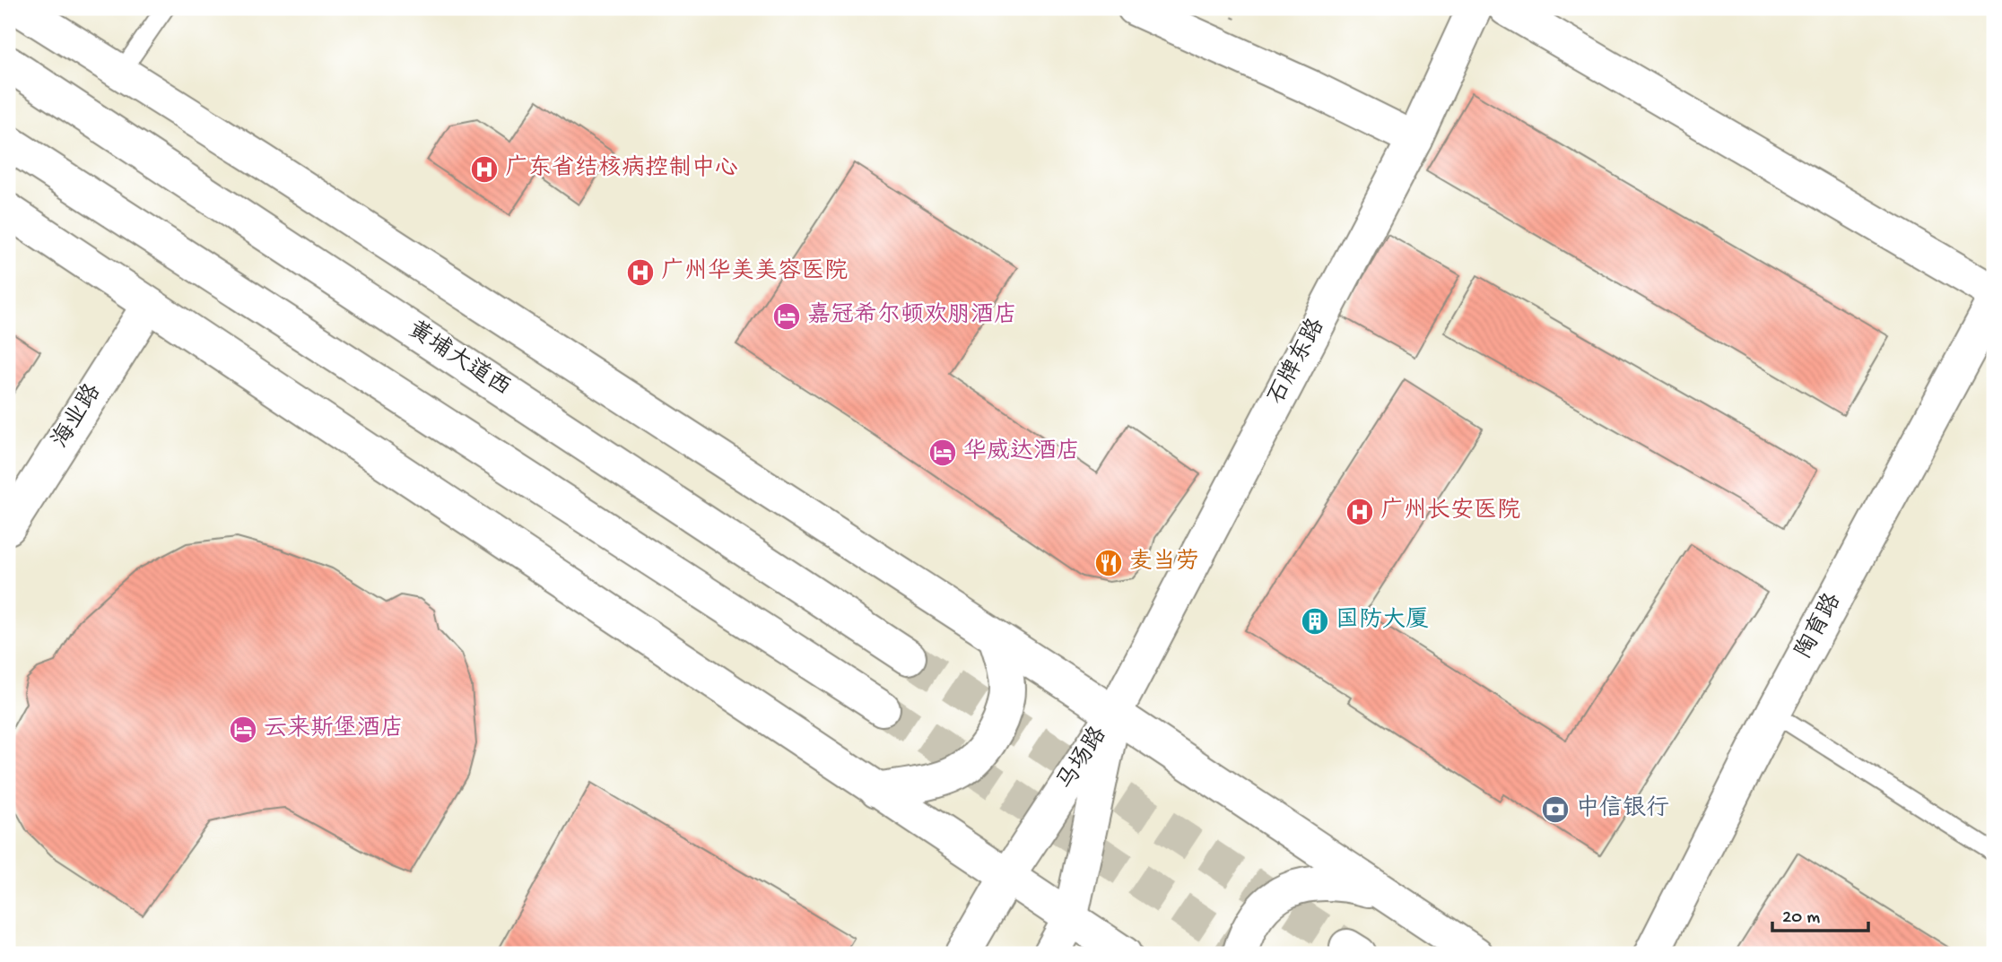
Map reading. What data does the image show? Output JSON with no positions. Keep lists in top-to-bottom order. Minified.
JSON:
{"streets":{"main road":["黄埔大道西","石牌东路","海业路","陶育路","马场路"]},"crossings":[["石牌东路","马场路"]],"places":{"hospital":["广东省结核病控制中心","广州华美美容医院","广州长安医院"],"hotel":["嘉冠希尔顿欢朋酒店","华威达酒店","云来斯堡酒店"],"restaurant":["麦当劳"],"building":["国防大厦"],"bank":["中信银行"]},"scale_bar":"20 m"}
